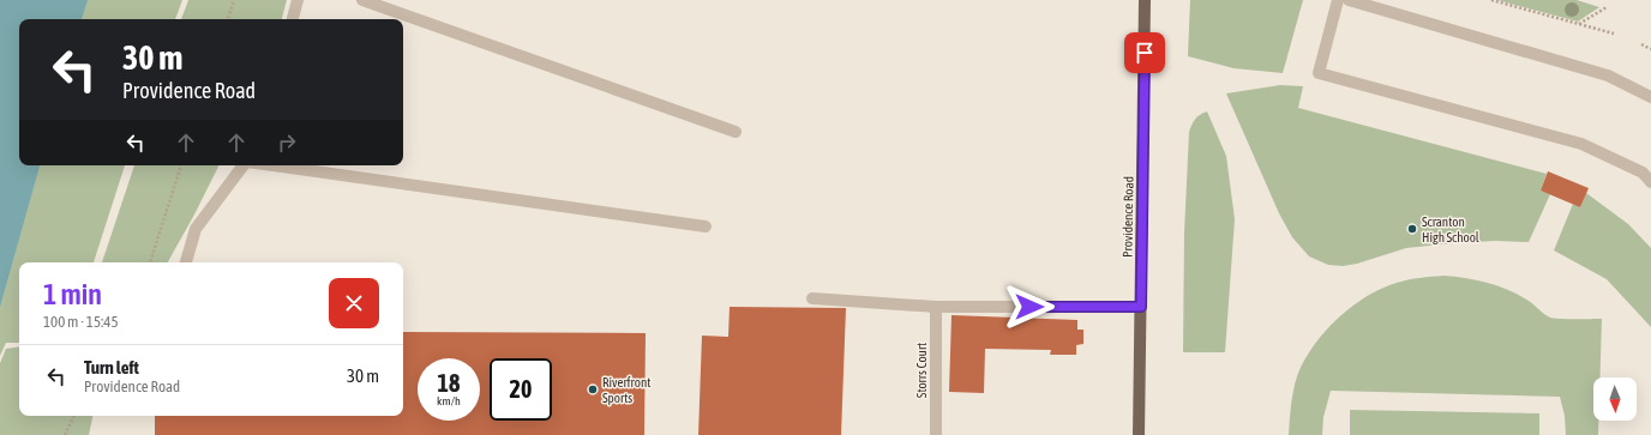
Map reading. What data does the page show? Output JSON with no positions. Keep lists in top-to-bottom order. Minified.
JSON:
{"streets":{"main road":["Providence Road"],"lane":["Storrs Court"]},"places":["Scranton High School","Riverfront Sports"],"north":"bottom","page":{"turn":["30 m","Providence Road"],"heading":["1 min","100 m · 15:45"],"list":[{"name":"Turn left","note":"Providence Road","value":"30 m"}],"speed":"18 km/h","limit":"20"}}
